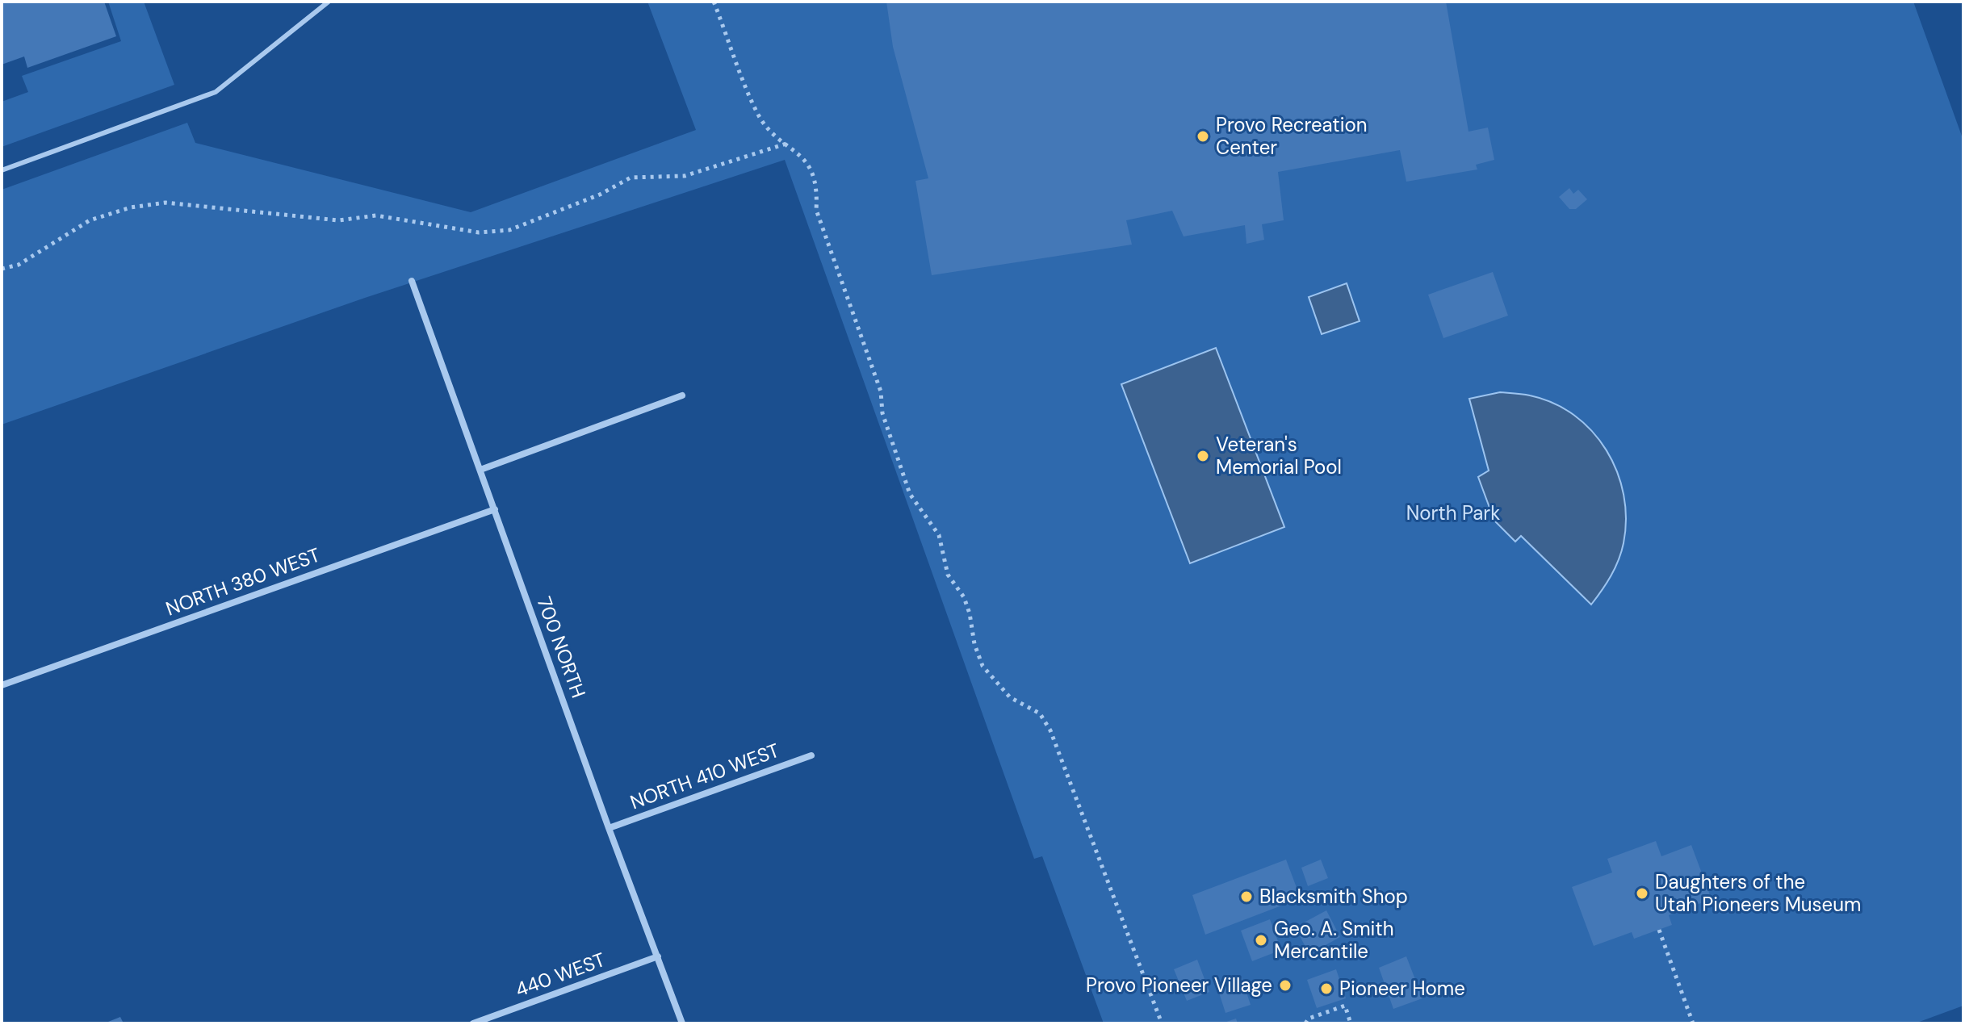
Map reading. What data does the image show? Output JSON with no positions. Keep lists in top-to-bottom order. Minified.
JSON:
{"streets":{"street":["NORTH 380 WEST","700 NORTH","NORTH 410 WEST","440 WEST"]},"crossings":[["NORTH 380 WEST","700 NORTH"],["700 NORTH","NORTH 410 WEST"],["700 NORTH","440 WEST"]],"parks":["North Park"],"places":["Provo Recreation Center","Veteran's Memorial Pool","Daughters of the Utah Pioneers Museum","Blacksmith Shop","Geo. A. Smith Mercantile","Provo Pioneer Village","Pioneer Home"]}
